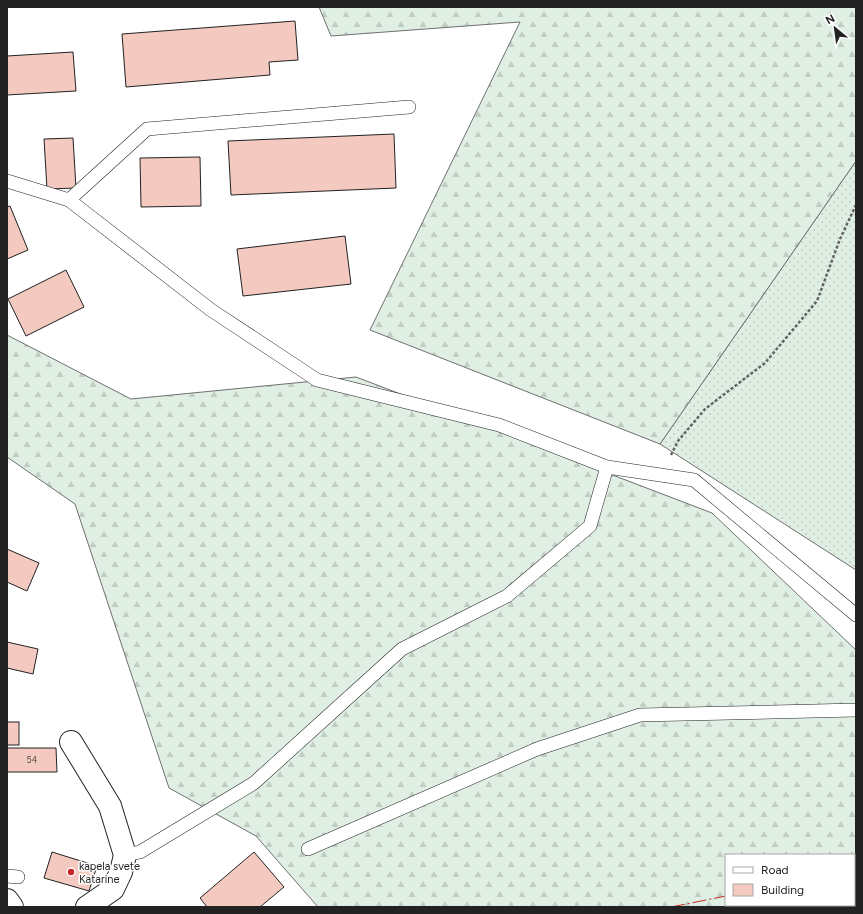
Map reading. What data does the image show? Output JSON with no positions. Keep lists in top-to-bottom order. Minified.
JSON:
{"places":["kapela svete Katarine"],"house_numbers":["54"],"legend":["Road","Building"],"north":"top left"}
